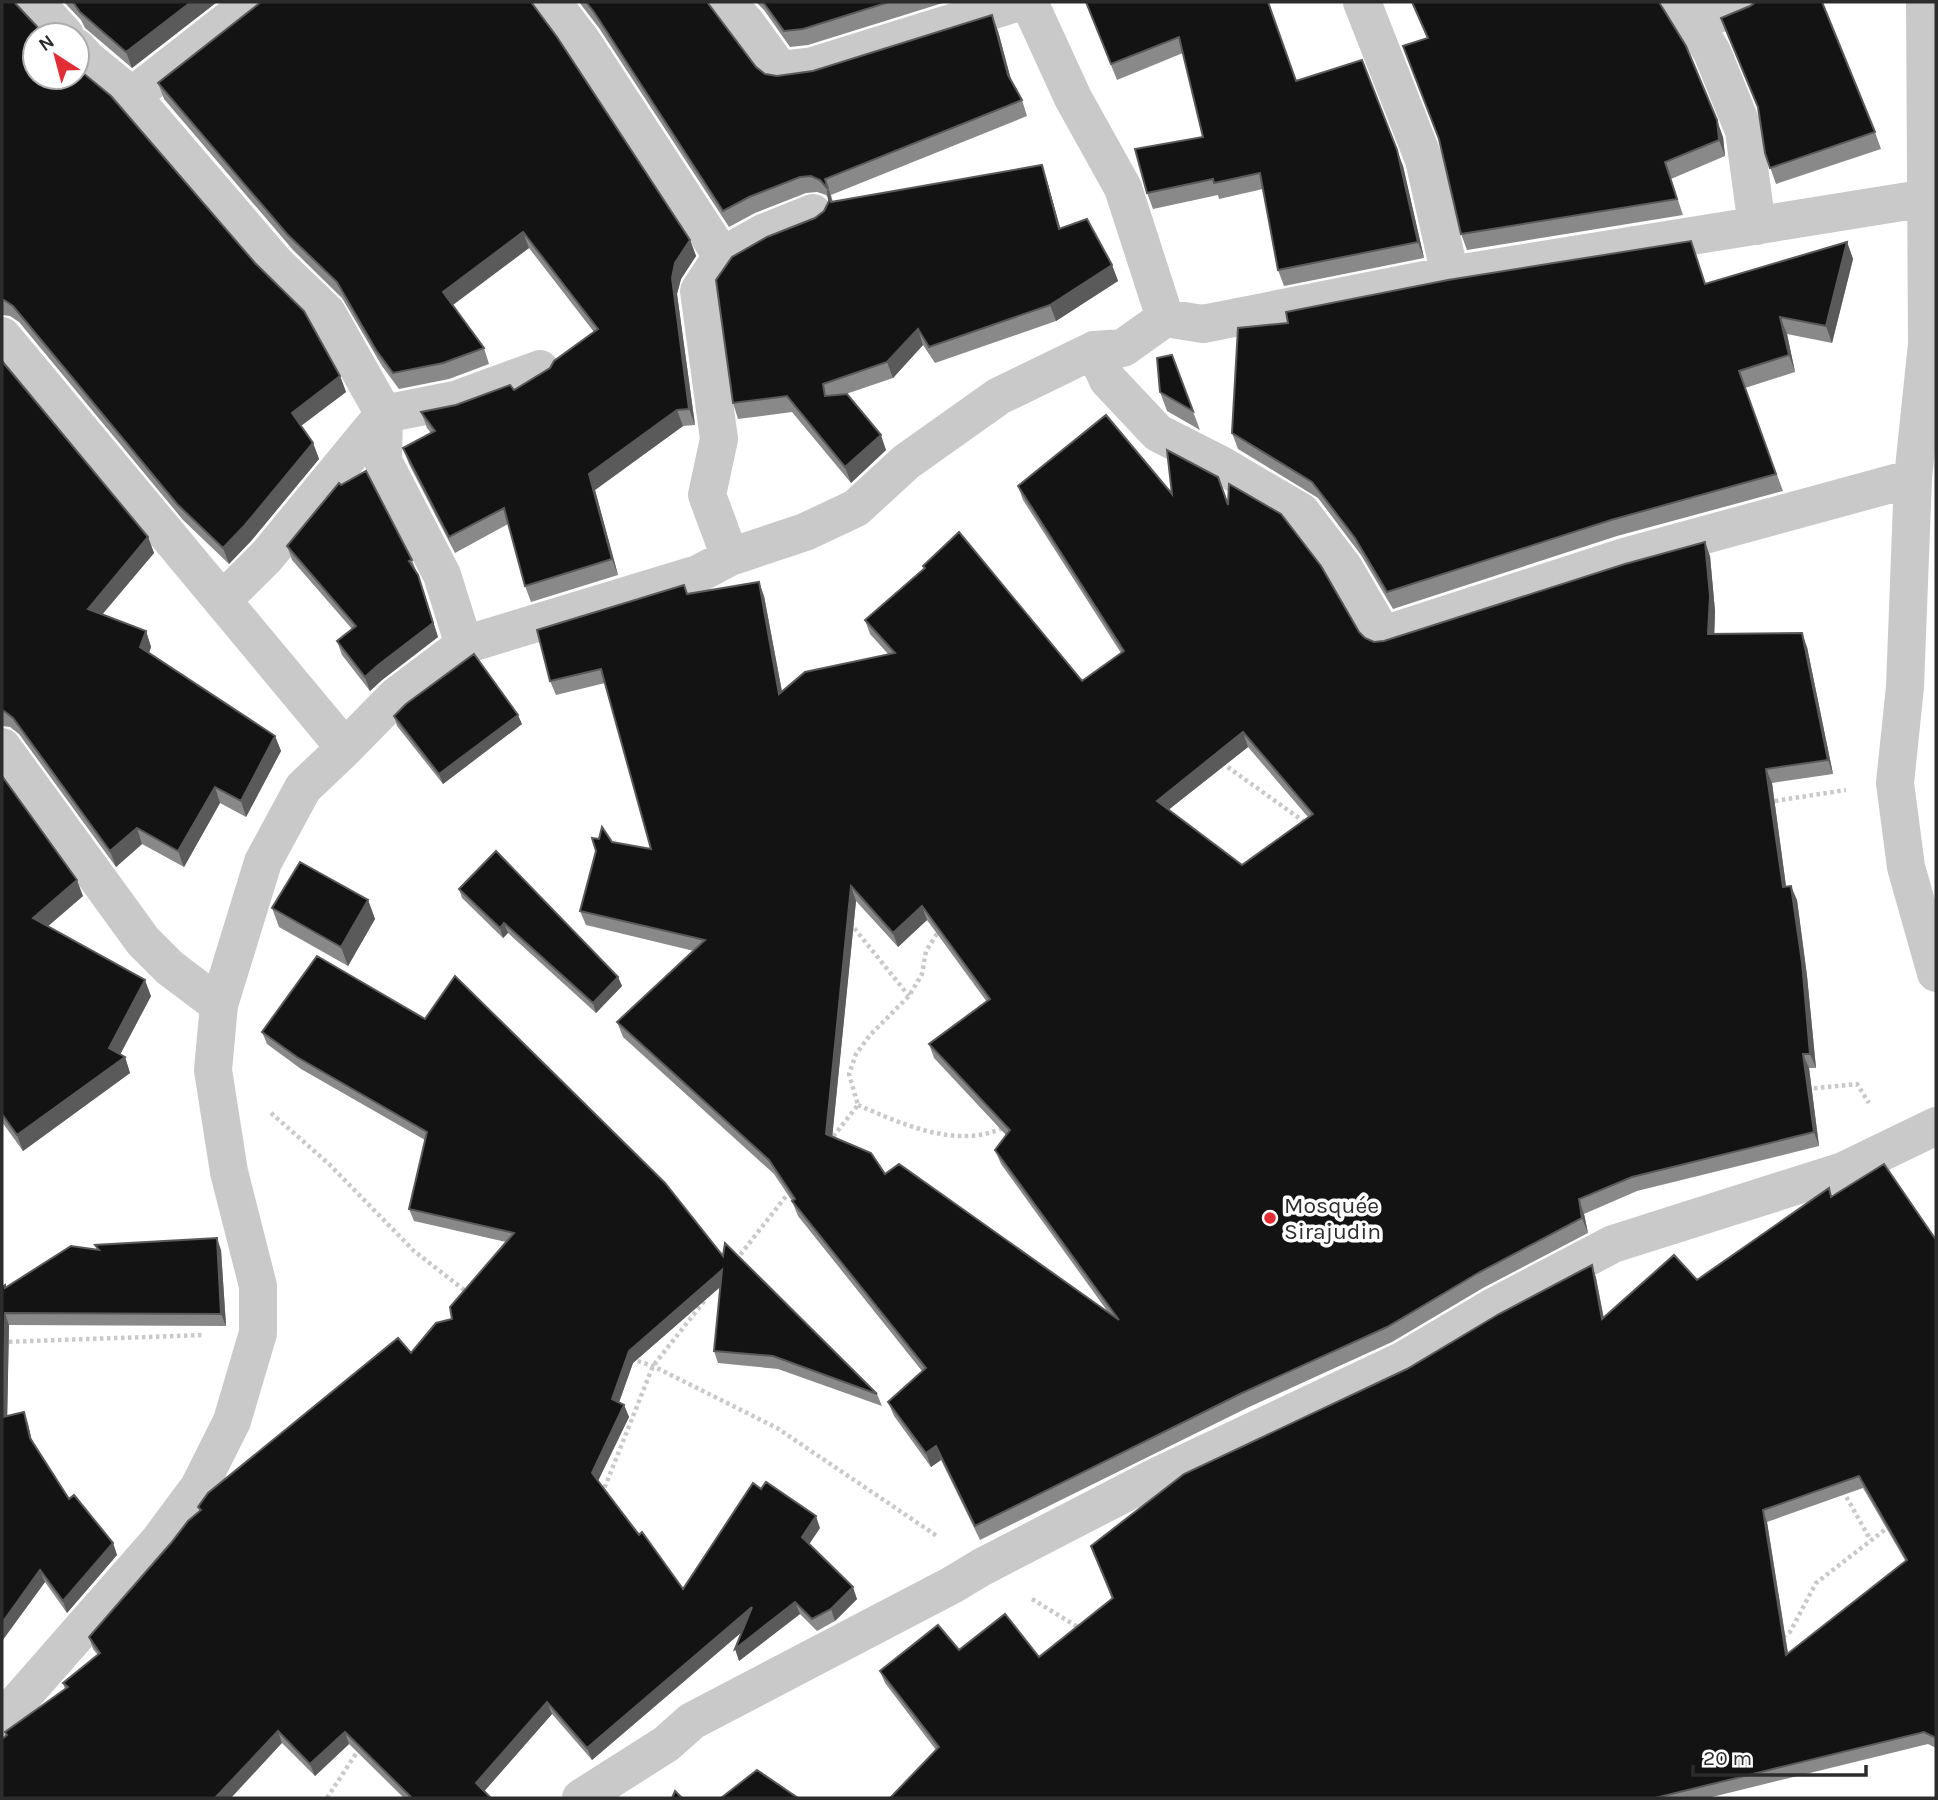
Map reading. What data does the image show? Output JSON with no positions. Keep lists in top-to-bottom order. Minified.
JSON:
{"places":["Mosquée Sirajudin"],"scale_bar":"20 m","north":"top left"}
